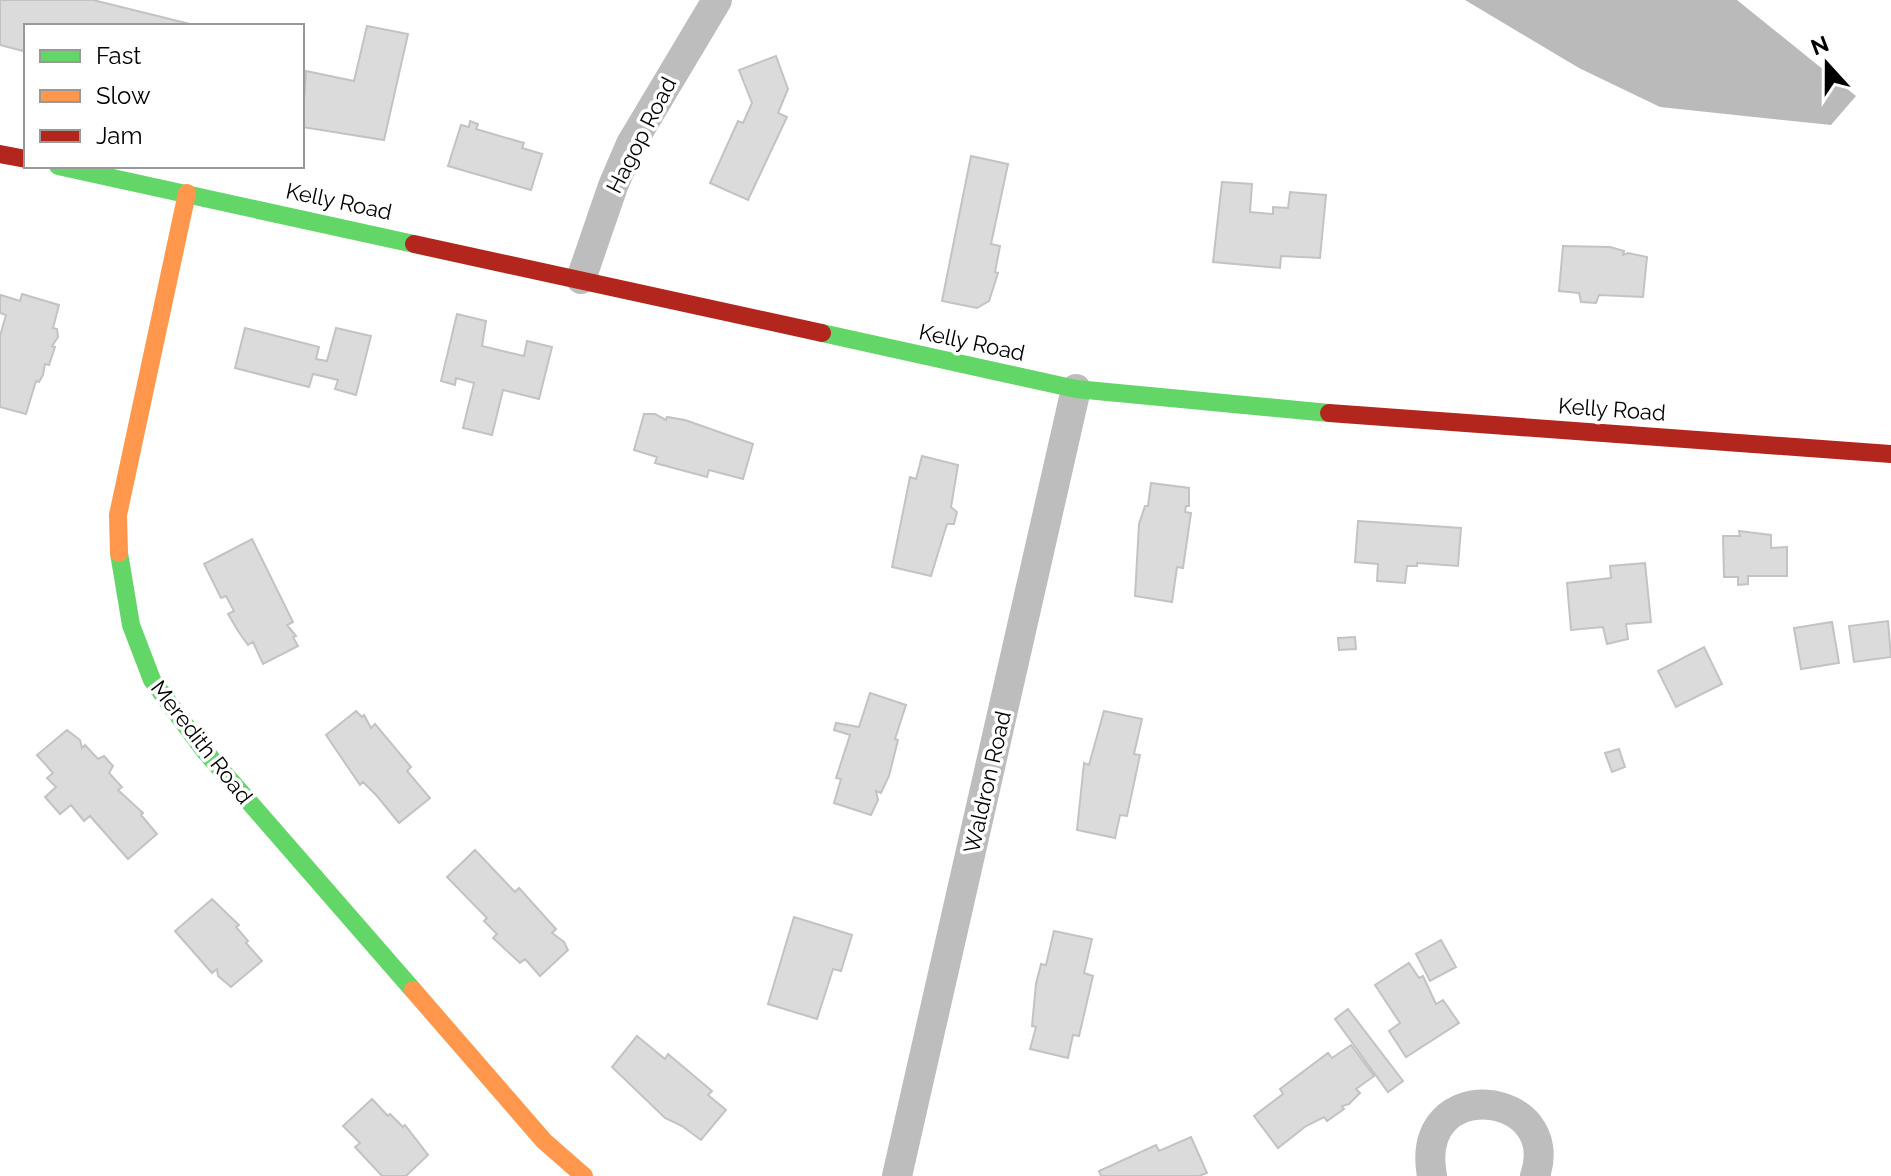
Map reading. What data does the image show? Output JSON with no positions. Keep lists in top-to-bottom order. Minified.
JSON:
{"streets":{"street":["Hagop Road","Kelly Road","Meredith Road","Waldron Road"]},"crossings":[["Hagop Road","Kelly Road"],["Kelly Road","Meredith Road"],["Kelly Road","Waldron Road"]],"legend":["Fast","Slow","Jam"],"north":"top"}
